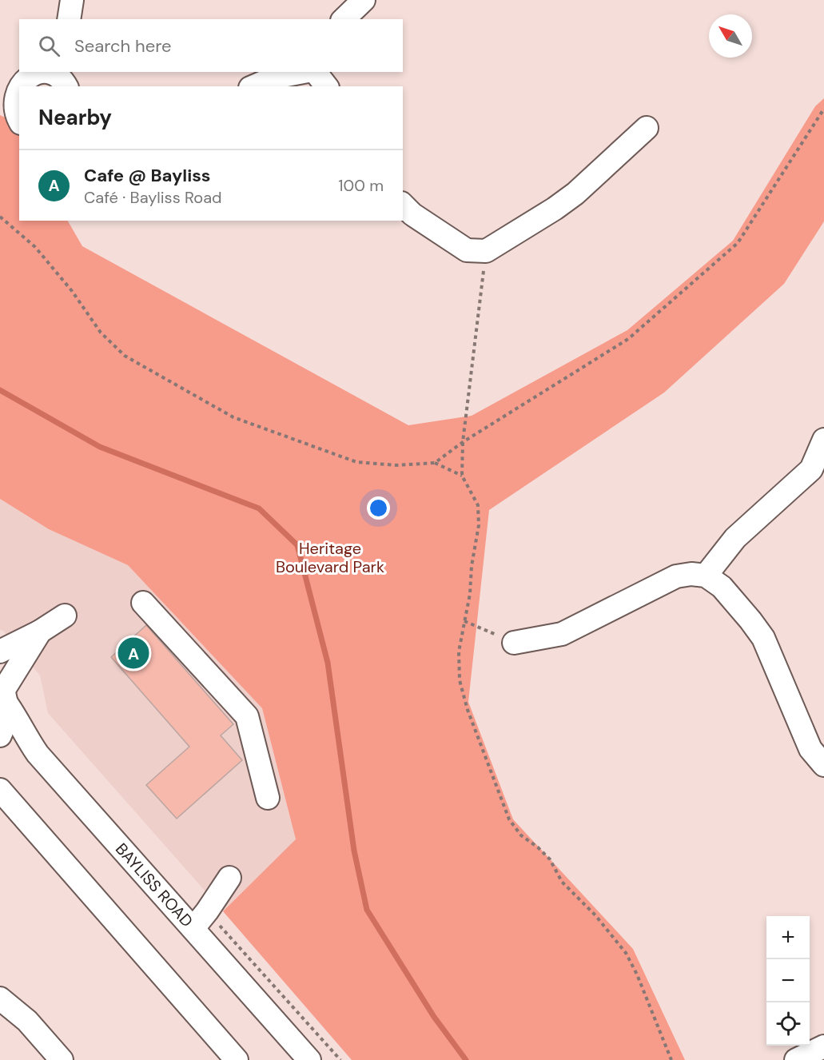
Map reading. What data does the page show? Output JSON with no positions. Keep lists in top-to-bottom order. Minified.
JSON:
{"streets":{"street":["BAYLISS ROAD"]},"parks":["Heritage Boulevard Park"],"north":"top left","page":{"search":"Search here","heading":"Nearby","list":[{"mark":"A","name":"Cafe @ Bayliss","note":"Café · Bayliss Road","value":"100 m"}],"pins":"A","map_buttons":["+","−"]}}
